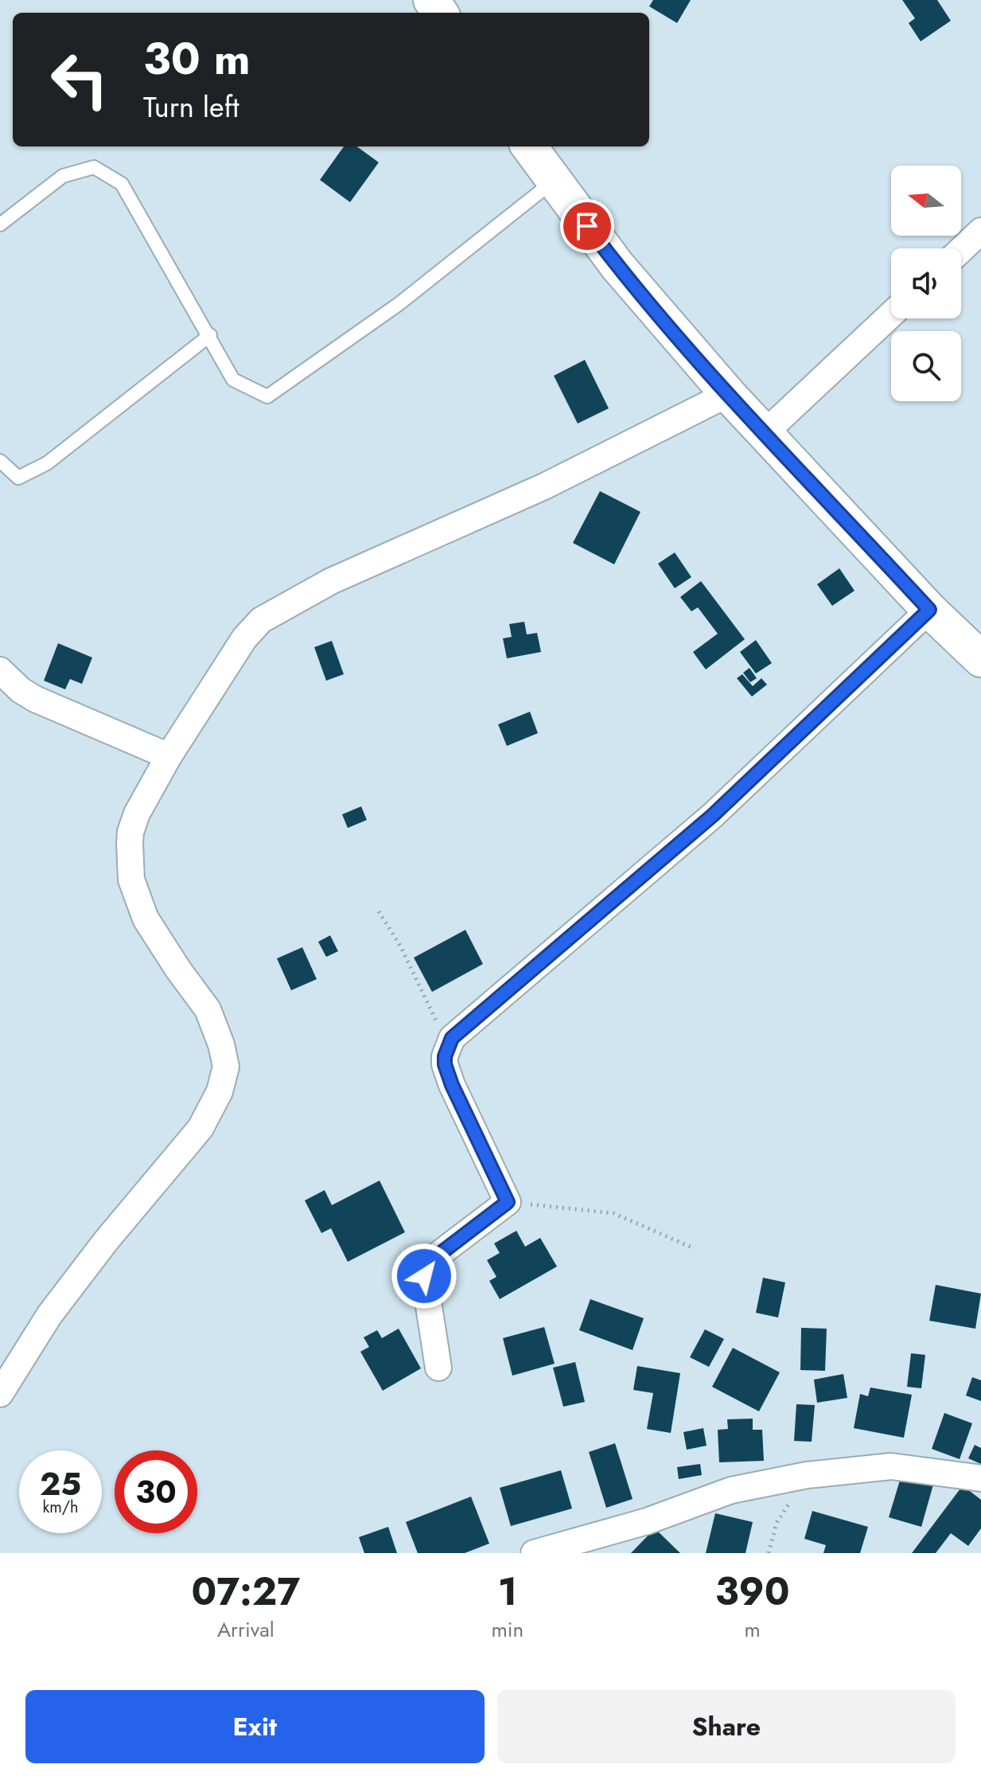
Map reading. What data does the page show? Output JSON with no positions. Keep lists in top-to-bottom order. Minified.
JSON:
{"north":"left","page":{"turn":["30 m","Turn left"],"speed":"25 km/h","limit":"30","eta":["07:27","Arrival","1","min","390","m"],"buttons":["Exit","Share"]}}
